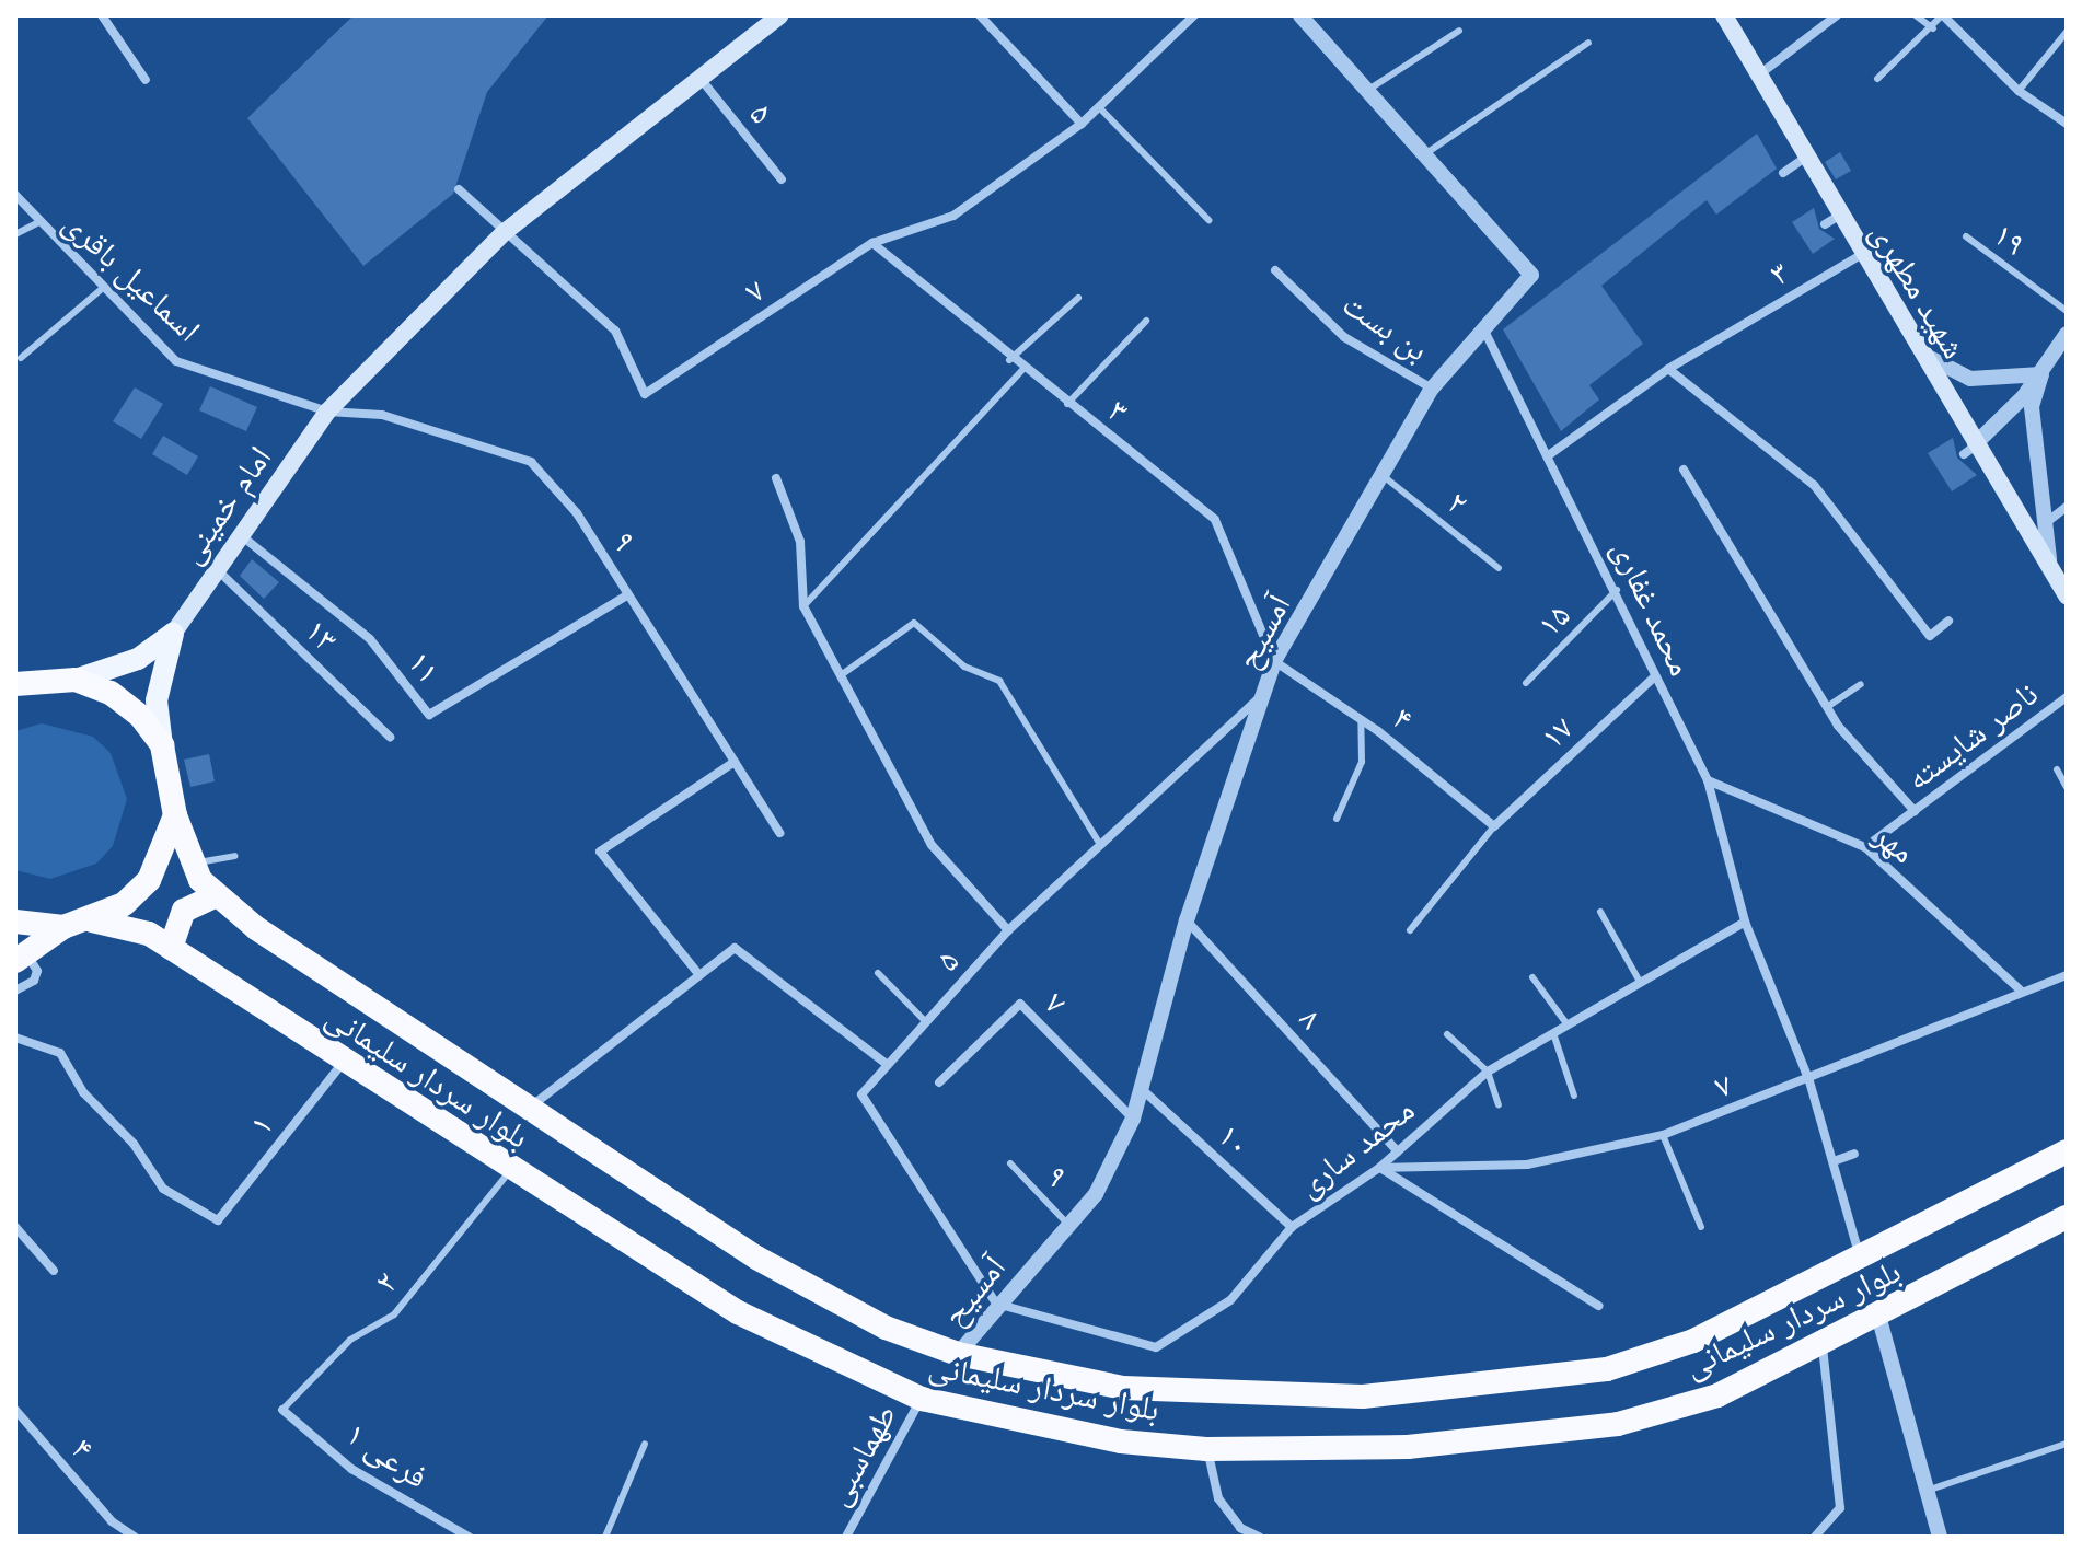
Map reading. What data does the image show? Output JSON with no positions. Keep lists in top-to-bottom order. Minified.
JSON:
{"streets":{"highway":["بلوار سردار سلیمانی"],"main road":["شهید مطهری","امام خمینی"],"street":["۵","۳","اسماعیل باقری","۷","بن بست","۹","محمد غفاری","آمسیح","۱۳","۱۱","۴","۱۷","ناصر شایسته","مهر","۸","۱","۱۰","محمد ساری","فرعی ۱","طهماسبی"],"lane":["۱۹","۲","۱۵"]},"crossings":[["۵","امام خمینی"],["۵","آمسیح"],["۵","محمد ساری"],["۳","۷"],["۳","شهید مطهری"],["۳","محمد غفاری"],["۳","آمسیح"],["۳","۴"],["اسماعیل باقری","امام خمینی"],["اسماعیل باقری","۹"],["۷","امام خمینی"],["۷","محمد غفاری"],["۷","آمسیح"],["۷","مهر"],["۷","محمد ساری"],["بن بست","آمسیح"],["۲","آمسیح"],["۲","بلوار سردار سلیمانی"],["۲","فرعی ۱"],["امام خمینی","۹"],["امام خمینی","۱۳"],["امام خمینی","۱۱"],["۹","آمسیح"],["۹","۱۱"],["محمد غفاری","۱۵"],["محمد غفاری","آمسیح"],["محمد غفاری","۱۷"],["محمد غفاری","مهر"],["محمد غفاری","بلوار سردار سلیمانی"],["محمد غفاری","محمد ساری"],["آمسیح","۴"],["آمسیح","۸"],["آمسیح","بلوار سردار سلیمانی"],["آمسیح","۱۰"],["آمسیح","محمد ساری"],["۴","۱۷"],["ناصر شایسته","مهر"],["۸","محمد ساری"],["بلوار سردار سلیمانی","۱"],["بلوار سردار سلیمانی","طهماسبی"],["۱۰","محمد ساری"]]}
